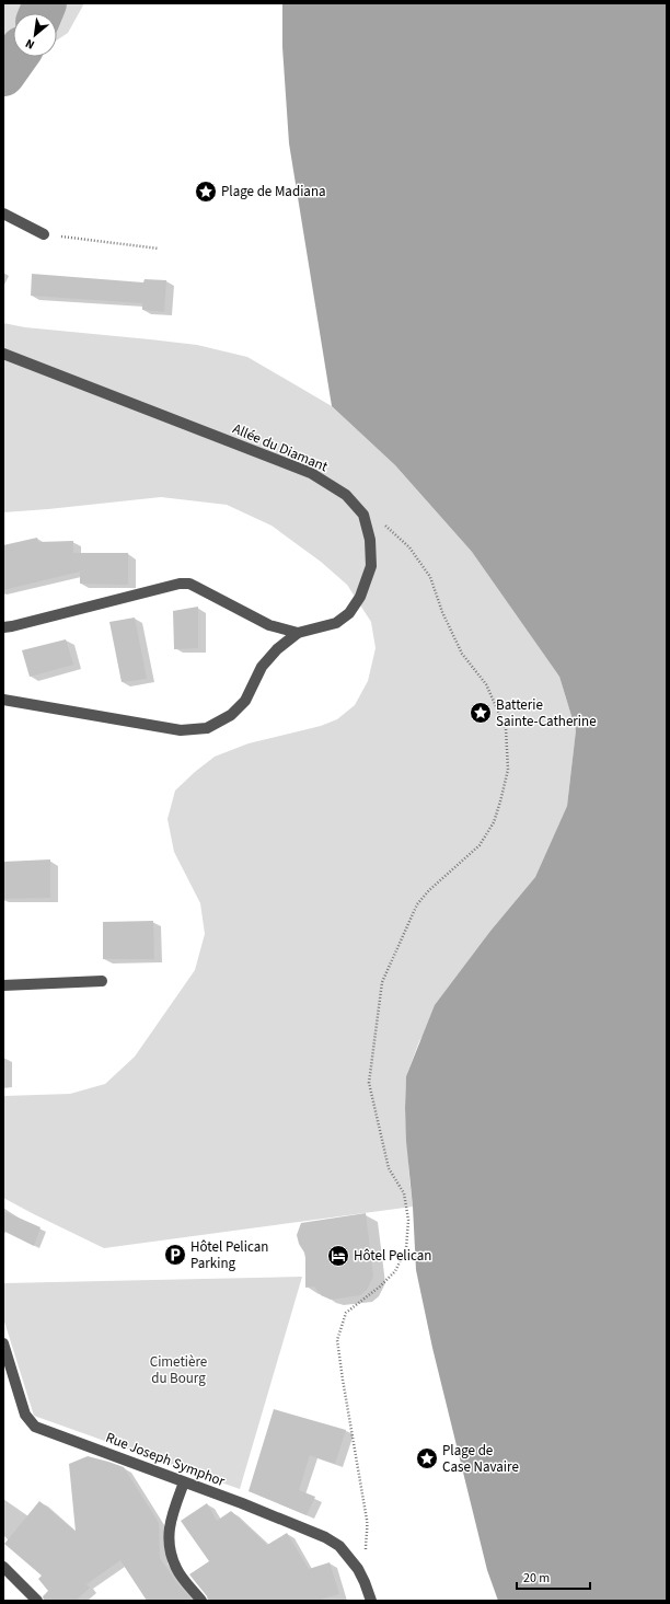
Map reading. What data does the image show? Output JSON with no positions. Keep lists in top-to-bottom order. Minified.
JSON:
{"streets":{"street":["Allée du Diamant","Rue Joseph Symphor"]},"parks":["Cimetière du Bourg"],"places":{"place":["Plage de Madiana","Batterie Sainte-Catherine","Plage de Case Navaire"],"parking":["Hôtel Pelican Parking"],"hotel":["Hôtel Pelican"]},"scale_bar":"20 m","north":"bottom left"}
